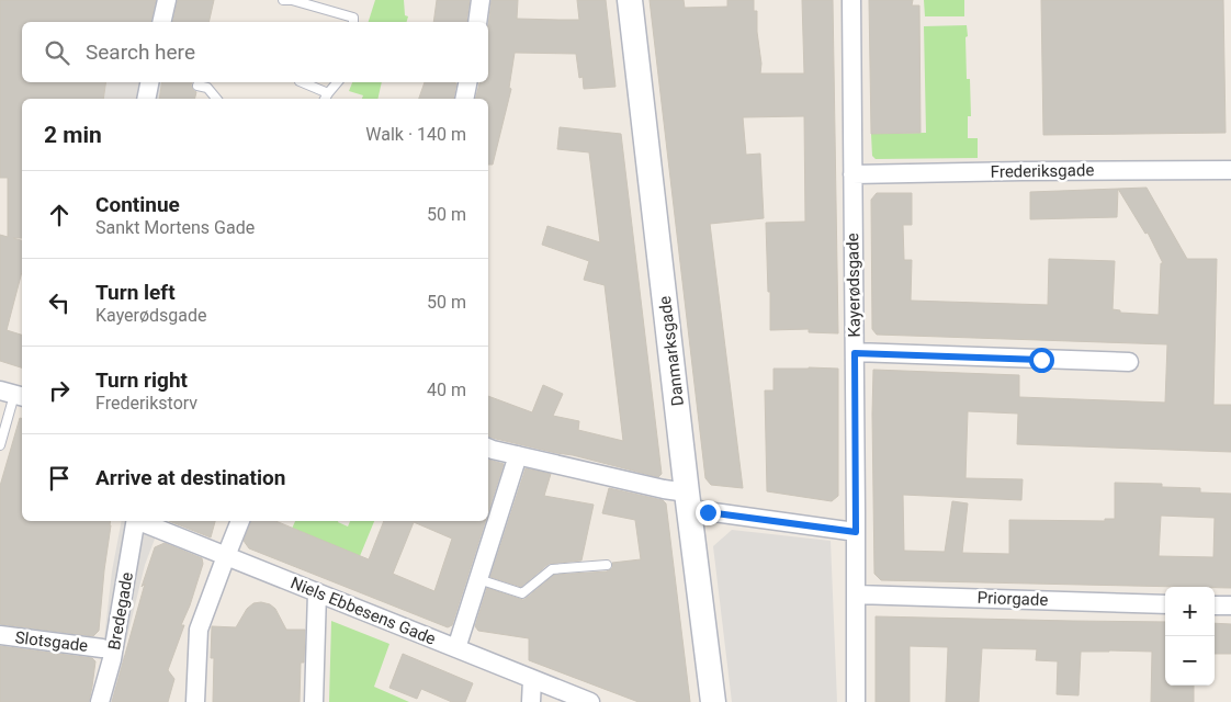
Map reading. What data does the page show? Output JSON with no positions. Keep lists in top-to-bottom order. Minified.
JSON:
{"streets":{"street":["Frederiksgade","Kayerødsgade","Danmarksgade","Priorgade","Bredegade","Niels Ebbesens Gade","Slotsgade"]},"crossings":[["Frederiksgade","Kayerødsgade"],["Kayerødsgade","Priorgade"]],"page":{"search":"Search here","heading":["2 min","Walk · 140 m"],"list":[["Continue","Sankt Mortens Gade","50 m"],["Turn left","Kayerødsgade","50 m"],["Turn right","Frederikstorv","40 m"],"Arrive at destination"],"map_buttons":["+","−"]}}
